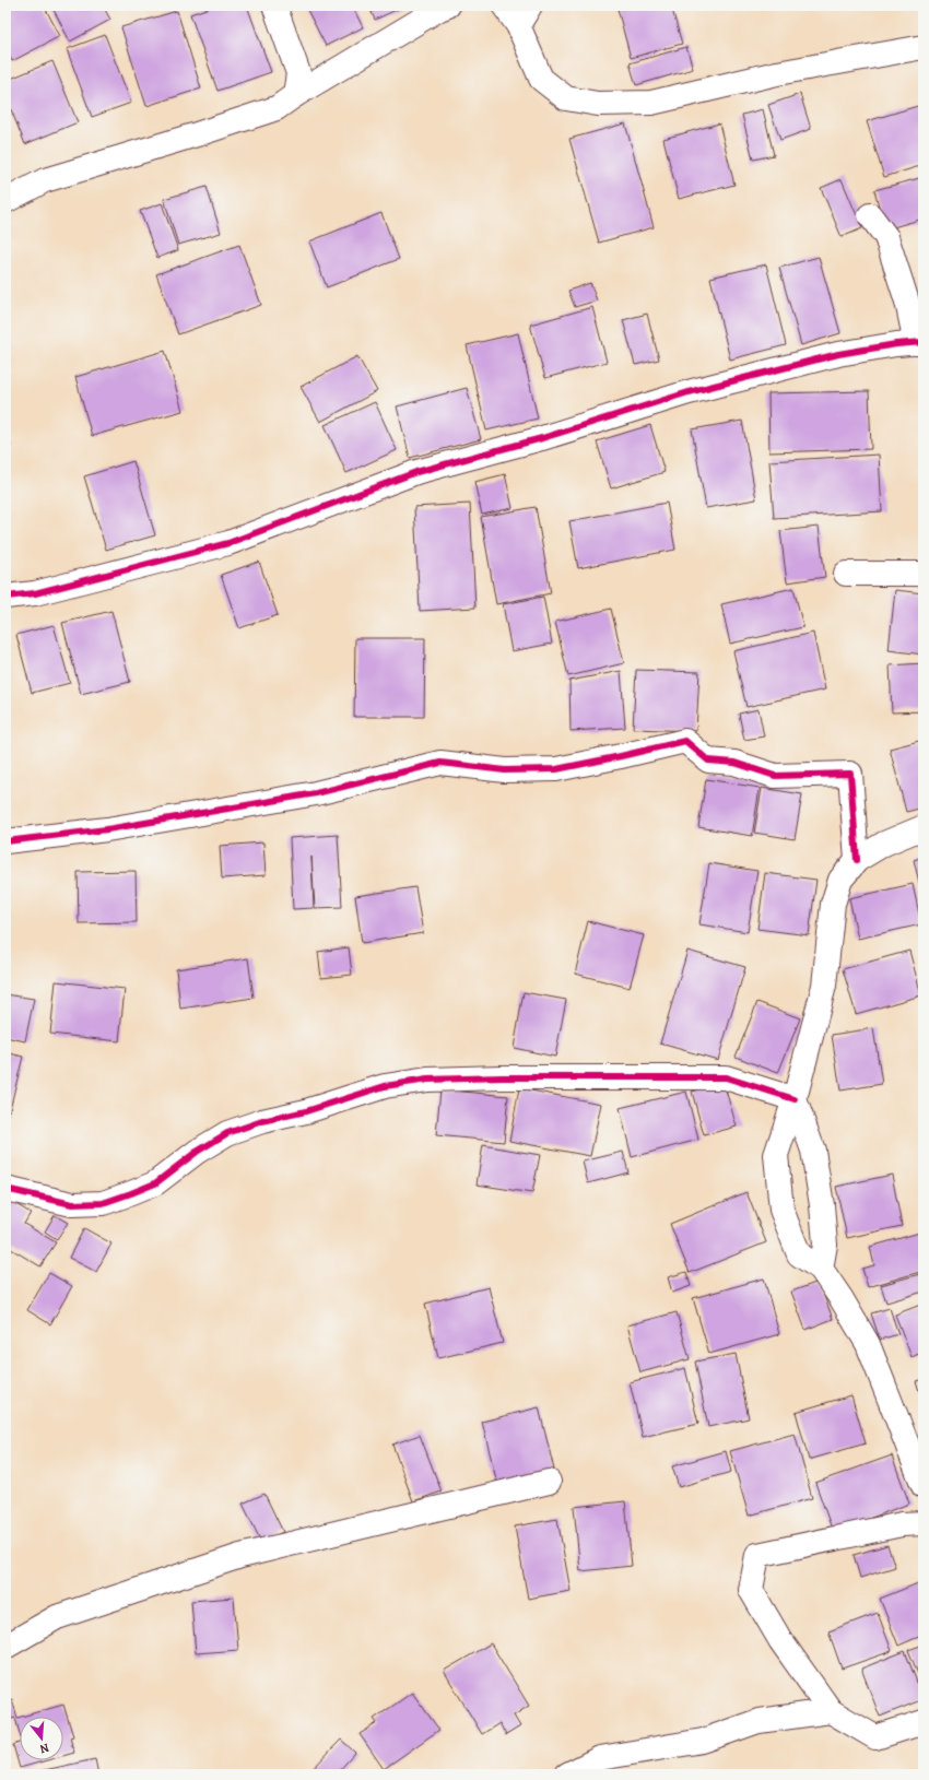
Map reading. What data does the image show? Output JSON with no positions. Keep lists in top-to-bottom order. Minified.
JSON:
{"north":"bottom"}
